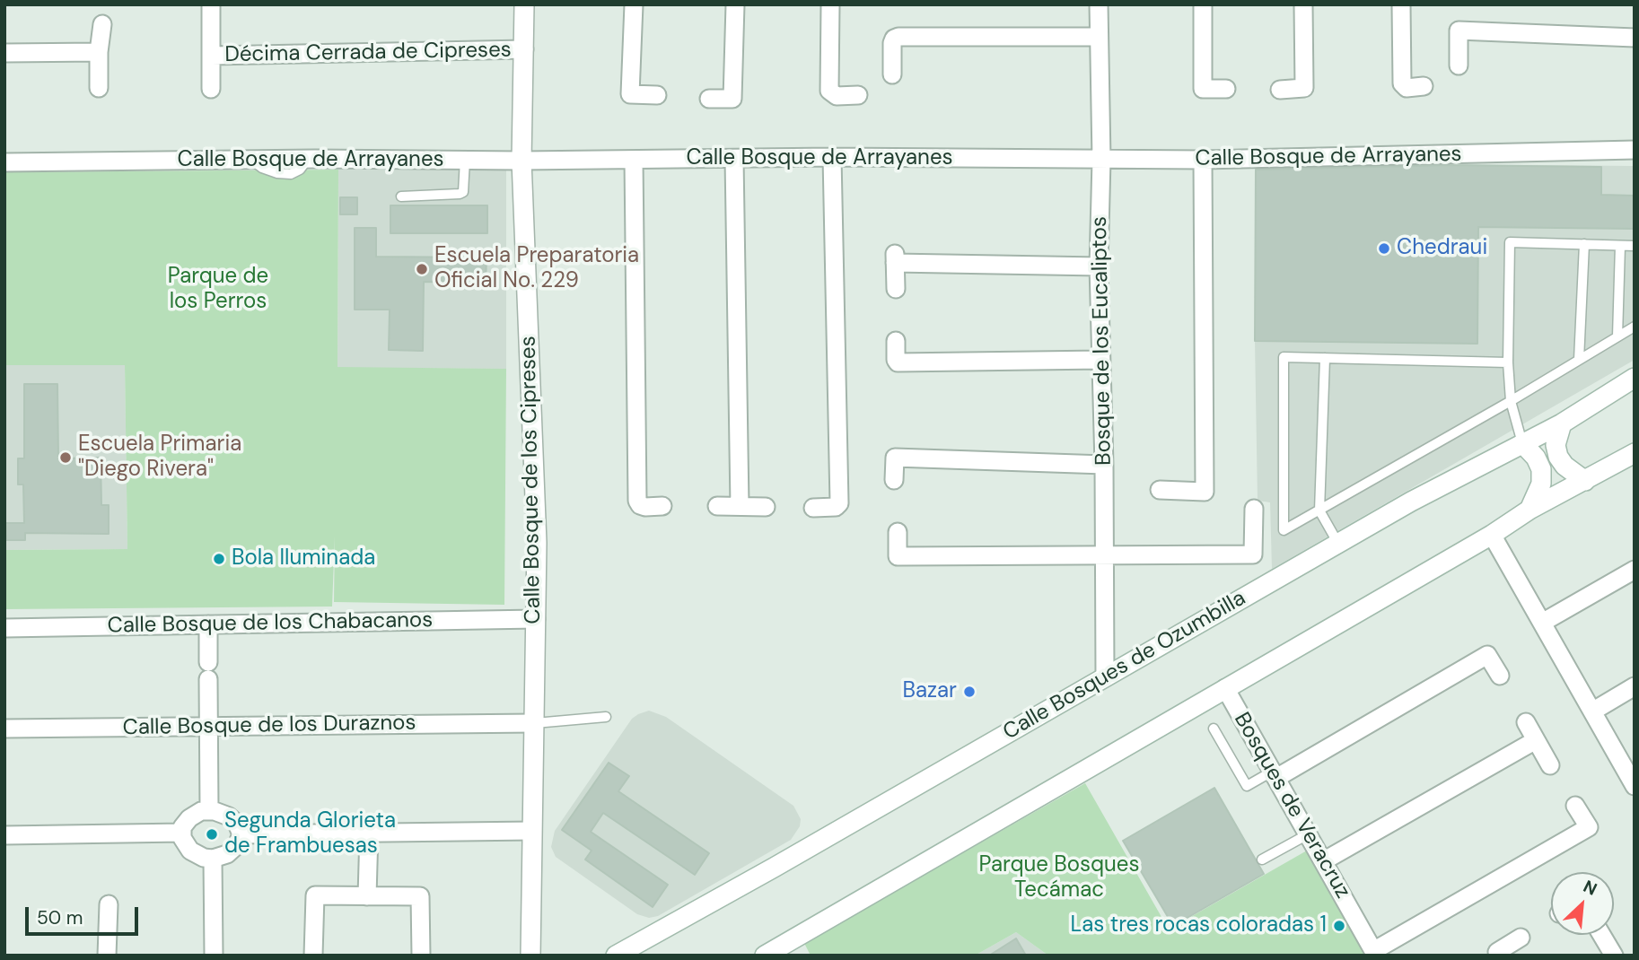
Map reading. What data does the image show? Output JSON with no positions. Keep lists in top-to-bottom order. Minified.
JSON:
{"streets":{"main road":["Calle Bosque de los Cipreses","Calle Bosques de Ozumbilla"],"street":["Décima Cerrada de Cipreses","Calle Bosque de Arrayanes","Bosque de los Eucaliptos","Calle Bosque de los Chabacanos","Calle Bosque de los Duraznos","Bosques de Veracruz"]},"crossings":[["Décima Cerrada de Cipreses","Calle Bosque de los Cipreses"],["Calle Bosque de Arrayanes","Bosque de los Eucaliptos"],["Calle Bosque de Arrayanes","Calle Bosque de los Cipreses"],["Bosque de los Eucaliptos","Calle Bosques de Ozumbilla"],["Calle Bosque de los Cipreses","Calle Bosque de los Chabacanos"],["Calle Bosque de los Cipreses","Calle Bosque de los Duraznos"]],"parks":["Parque de los Perros","Parque Bosques Tecámac"],"places":["Chedraui","Escuela Preparatoria Oficial No. 229","Escuela Primaria \"Diego Rivera\"","Bola Iluminada","Bazar","Segunda Glorieta de Frambuesas","Las tres rocas coloradas 1"],"scale_bar":"50 m","north":"top right"}
